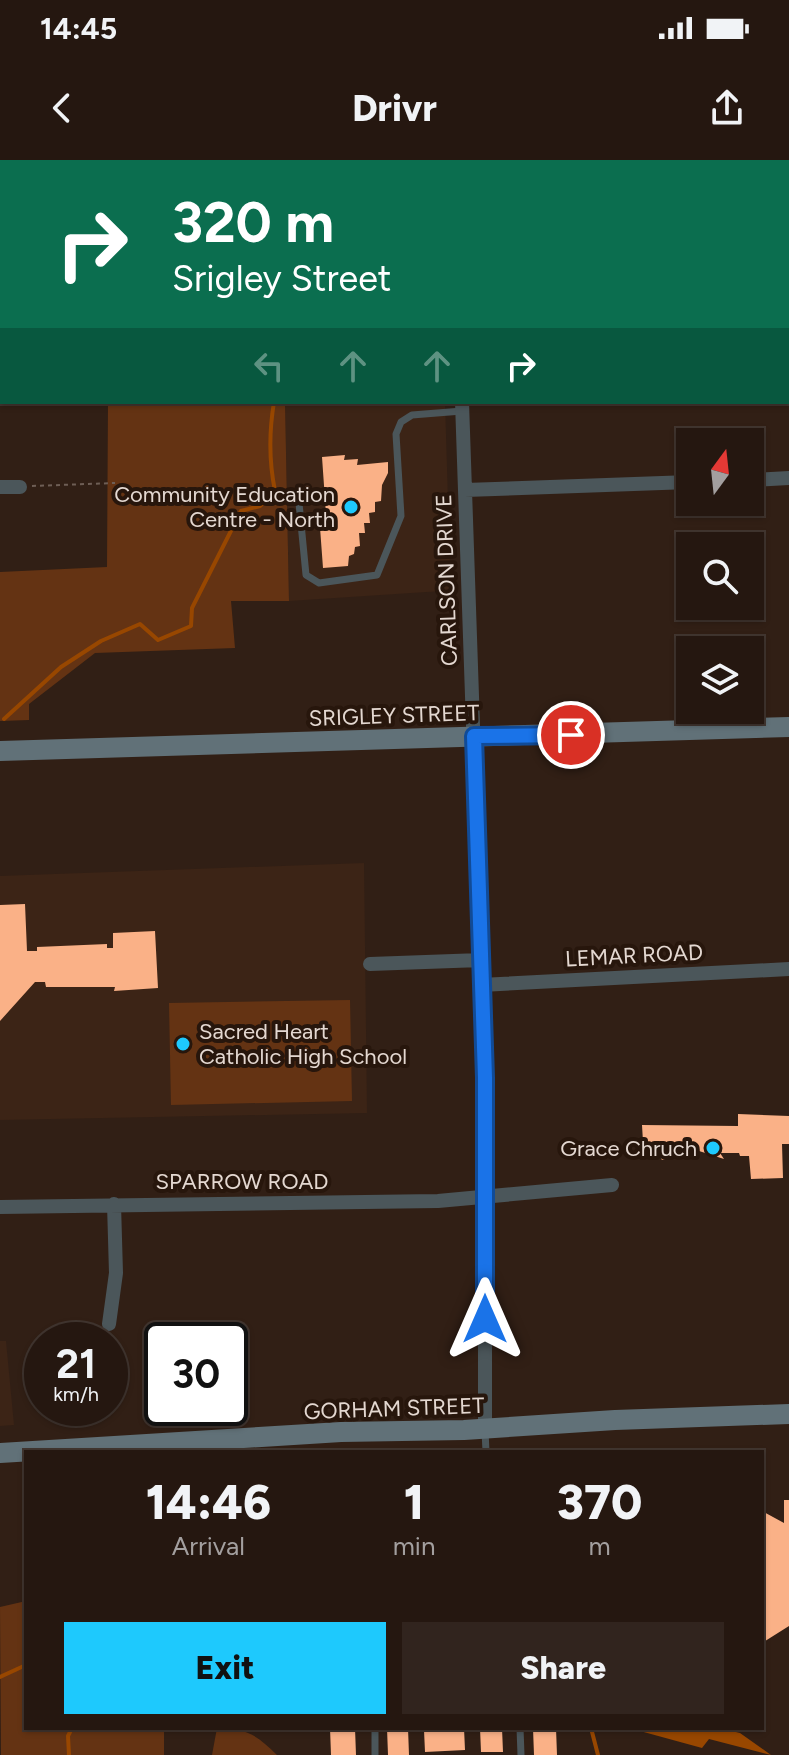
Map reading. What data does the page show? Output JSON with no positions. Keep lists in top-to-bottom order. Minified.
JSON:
{"streets":{"street":["CARLSON DRIVE","SRIGLEY STREET","LEMAR ROAD","SPARROW ROAD","GORHAM STREET"]},"crossings":[["CARLSON DRIVE","SRIGLEY STREET"],["CARLSON DRIVE","LEMAR ROAD"],["CARLSON DRIVE","SPARROW ROAD"],["CARLSON DRIVE","GORHAM STREET"]],"places":["Community Education Centre - North","Sacred Heart Catholic High School","Grace Chruch"],"north":"top","page":{"status":"14:45","header":"Drivr","turn":["320 m","Srigley Street"],"speed":"21 km/h","limit":"30","eta":["14:46","Arrival","1","min","370","m"],"buttons":["Exit","Share"]}}
